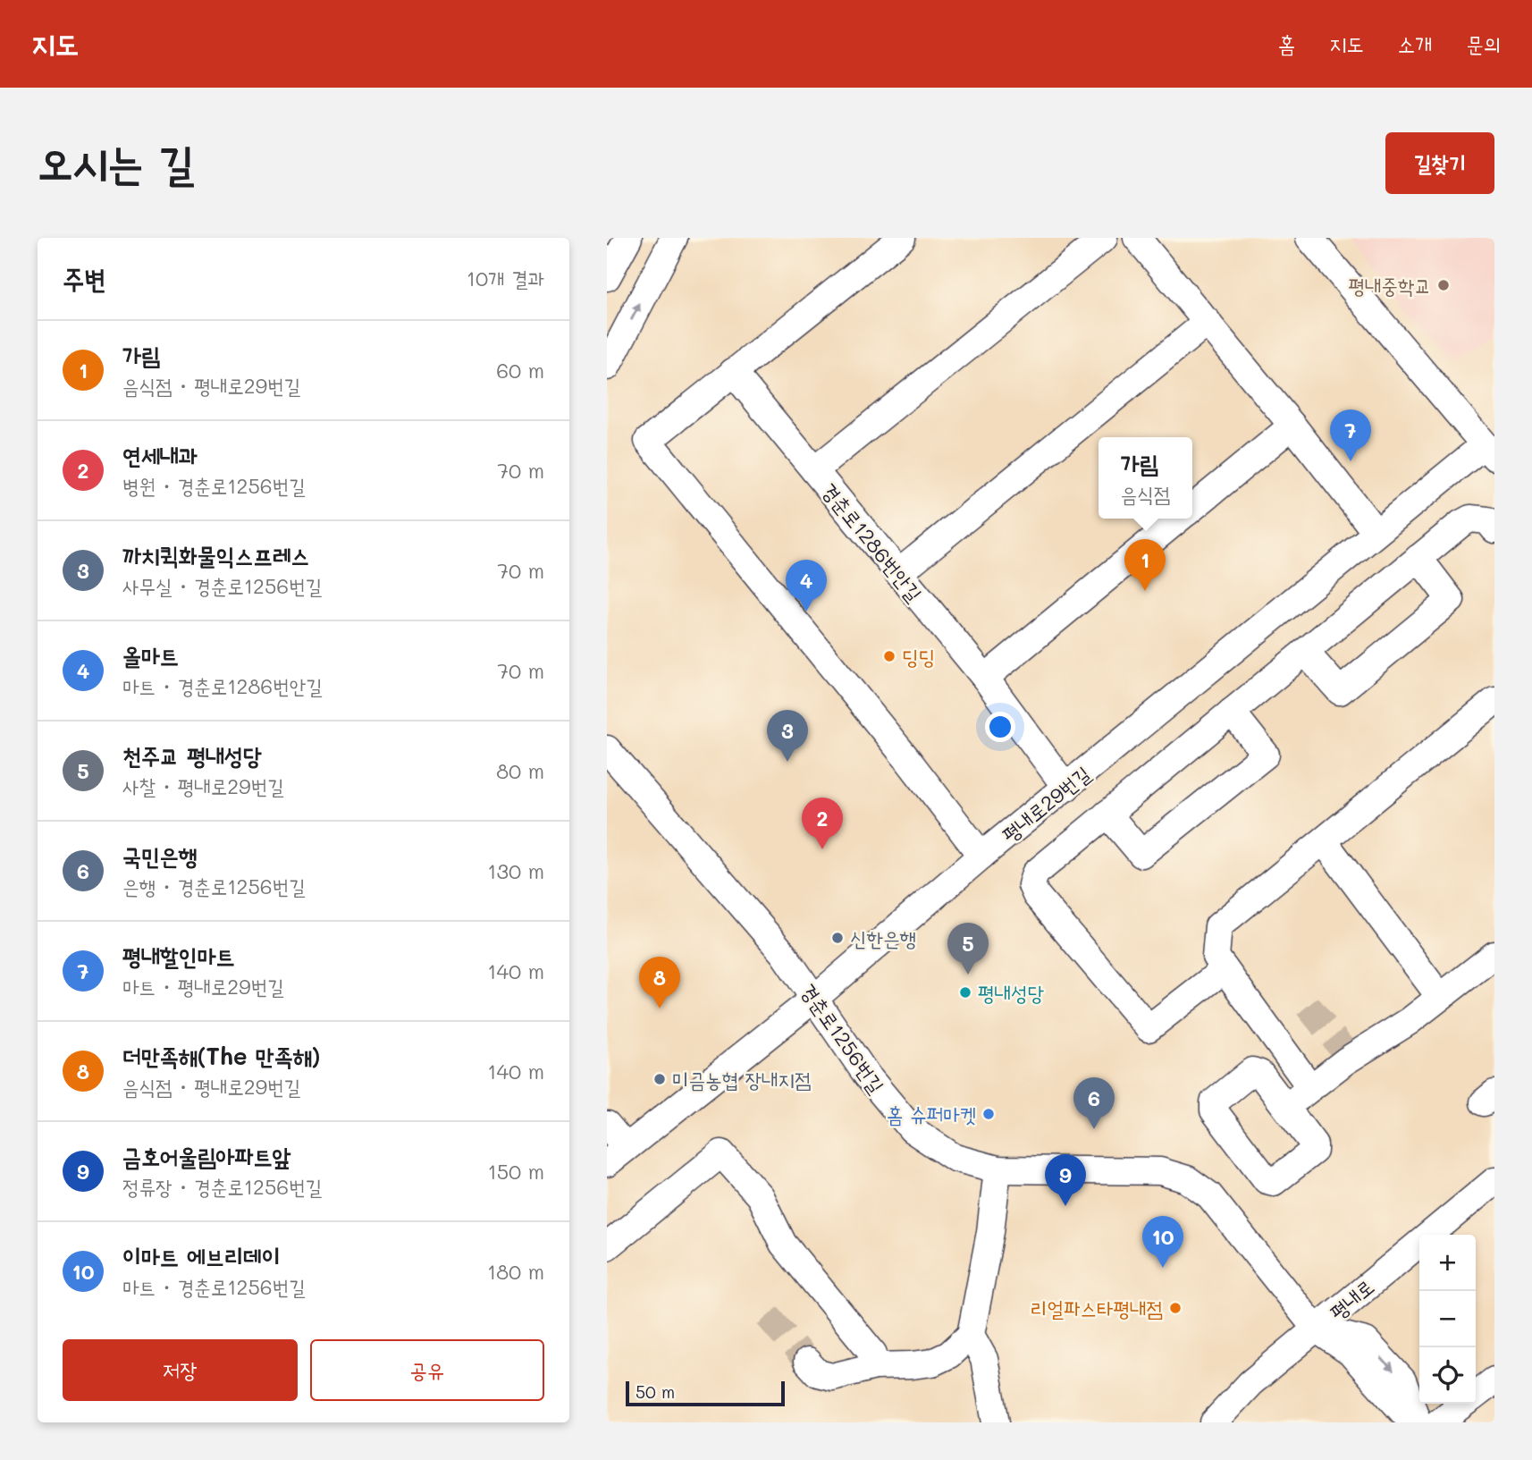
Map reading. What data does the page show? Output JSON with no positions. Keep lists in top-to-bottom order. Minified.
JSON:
{"streets":{"street":["경춘로1286번안길","평내로29번길","경춘로1256번길","평내로"]},"crossings":[["경춘로1286번안길","평내로29번길"],["평내로29번길","경춘로1256번길"],["경춘로1256번길","평내로"]],"places":["평내중학교","딩딩","신한은행","평내성당","미금농협 장내지점","홈 슈퍼마켓","리얼파스타평내점"],"scale_bar":"50 m","page":{"header":"지도","nav":["홈","지도","소개","문의"],"buttons":["길찾기",["저장","공유"]],"title":"오시는 길","heading":["주변","10개 결과"],"list":[{"mark":"1","name":"가림","note":"음식점 · 평내로29번길","value":"60 m"},{"mark":"2","name":"연세내과","note":"병원 · 경춘로1256번길","value":"70 m"},{"mark":"3","name":"까치퀵화물익스프레스","note":"사무실 · 경춘로1256번길","value":"70 m"},{"mark":"4","name":"올마트","note":"마트 · 경춘로1286번안길","value":"70 m"},{"mark":"5","name":"천주교 평내성당","note":"사찰 · 평내로29번길","value":"80 m"},{"mark":"6","name":"국민은행","note":"은행 · 경춘로1256번길","value":"130 m"},{"mark":"7","name":"평내할인마트","note":"마트 · 평내로29번길","value":"140 m"},{"mark":"8","name":"더만족해(The 만족해)","note":"음식점 · 평내로29번길","value":"140 m"},{"mark":"9","name":"금호어울림아파트앞","note":"정류장 · 경춘로1256번길","value":"150 m"},{"mark":"10","name":"이마트 에브리데이","note":"마트 · 경춘로1256번길","value":"180 m"}],"pins":["7","1","4","3","2","5","8","6","9","10"],"popup":["가림","음식점"],"map_buttons":["+","−"],"scale":"50 m"}}
